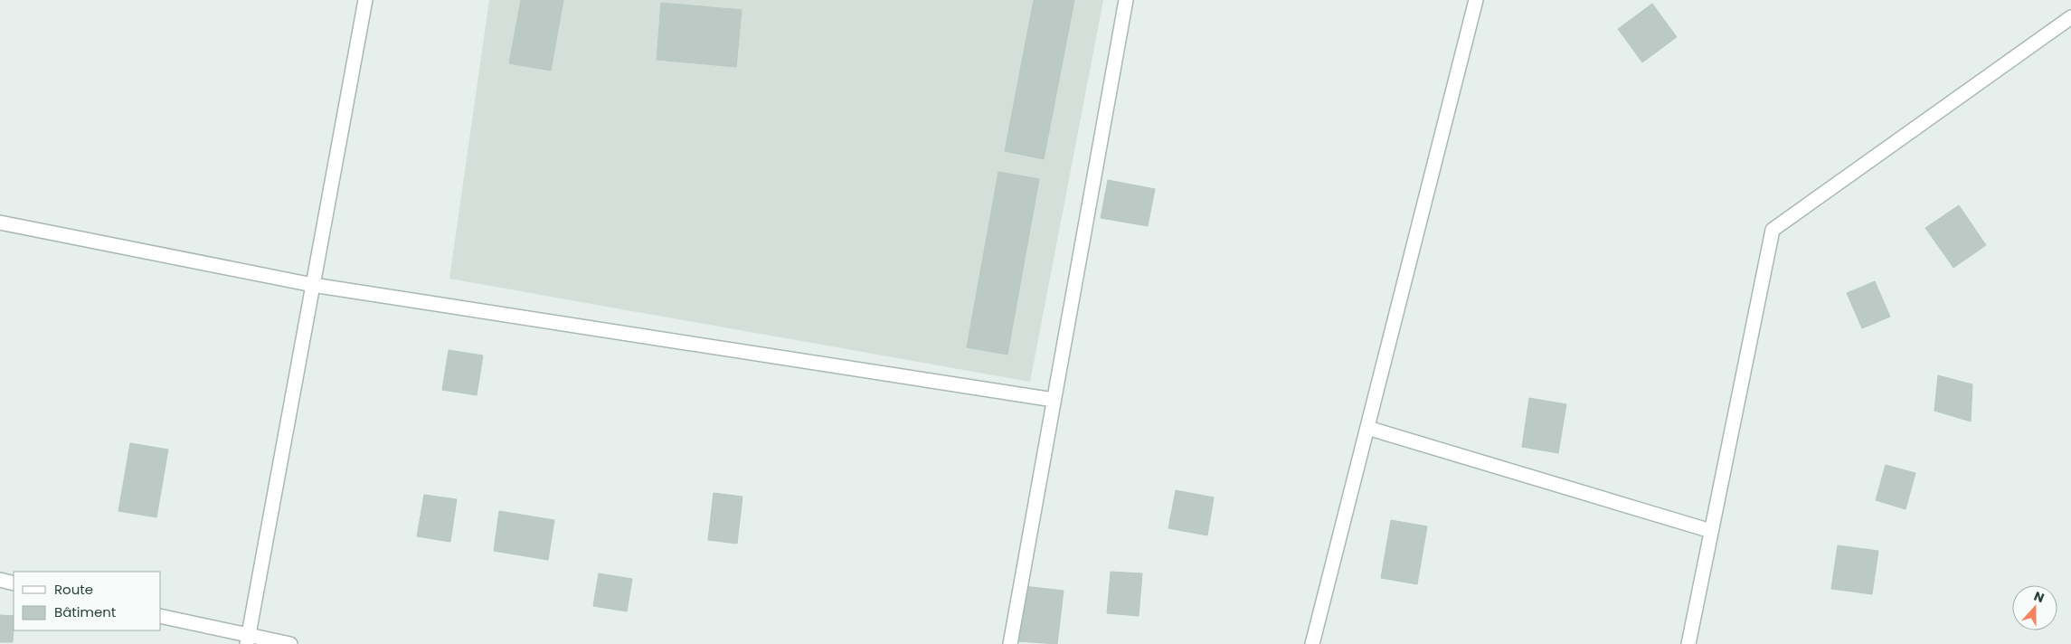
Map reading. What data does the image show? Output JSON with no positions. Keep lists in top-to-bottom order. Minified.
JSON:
{"legend":["Route","Bâtiment"],"north":"top"}
